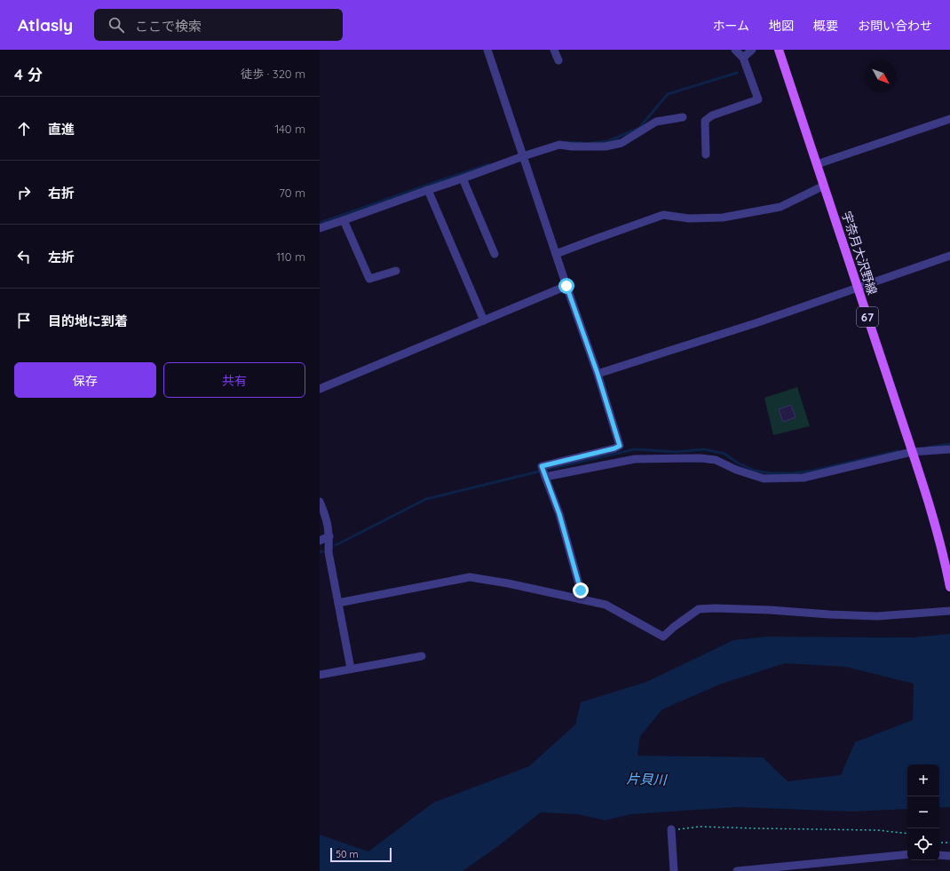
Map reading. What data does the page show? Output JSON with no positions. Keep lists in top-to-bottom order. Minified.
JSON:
{"streets":{"main road":["宇奈月大沢野線","67"]},"water":["片貝川"],"scale_bar":"50 m","north":"bottom right","page":{"header":"Atlasly","search":"ここで検索","nav":["ホーム","地図","概要","お問い合わせ"],"heading":["4 分","徒歩 · 320 m"],"list":[["直進","140 m"],["右折","70 m"],["左折","110 m"],"目的地に到着"],"buttons":["保存","共有"],"map_buttons":["+","−"],"scale":"50 m"}}
